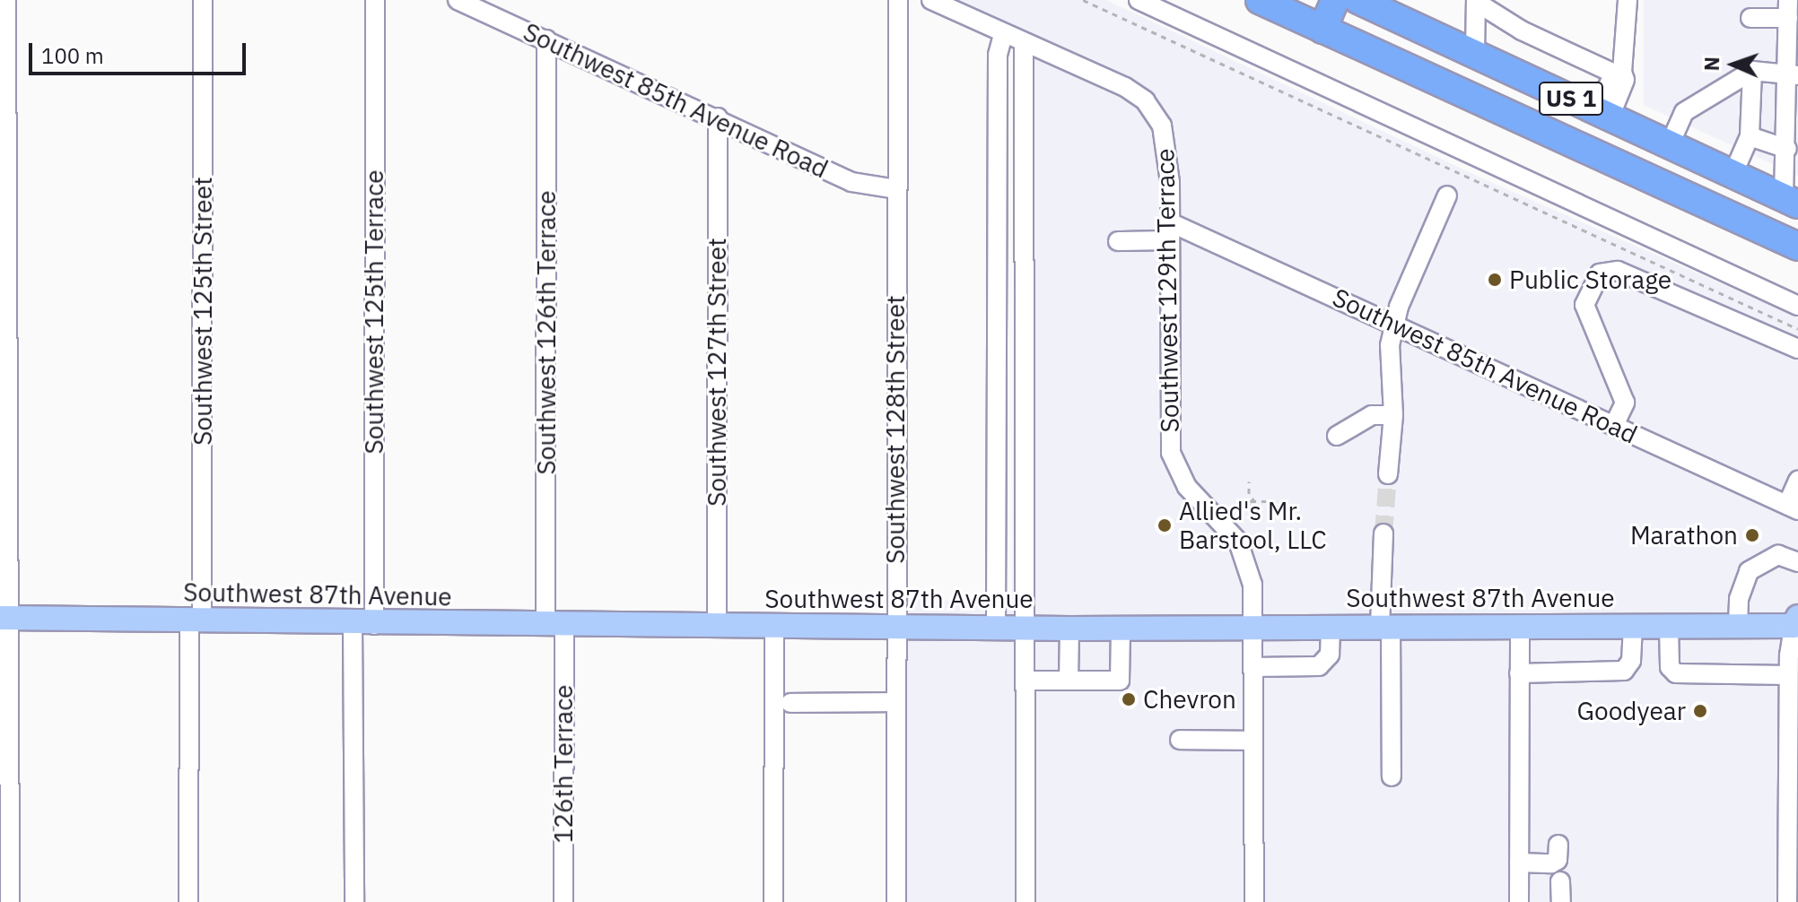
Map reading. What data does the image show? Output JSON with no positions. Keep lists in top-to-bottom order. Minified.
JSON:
{"streets":{"highway":["US 1"],"main road":["Southwest 87th Avenue"],"street":["Southwest 85th Avenue Road","Southwest 129th Terrace","Southwest 125th Street","Southwest 125th Terrace","Southwest 126th Terrace","Southwest 127th Street","Southwest 128th Street","126th Terrace"]},"crossings":[["Southwest 85th Avenue Road","Southwest 129th Terrace"],["Southwest 85th Avenue Road","Southwest 126th Terrace"],["Southwest 85th Avenue Road","Southwest 127th Street"],["Southwest 85th Avenue Road","Southwest 128th Street"],["Southwest 129th Terrace","Southwest 87th Avenue"],["Southwest 125th Street","Southwest 87th Avenue"],["Southwest 125th Terrace","Southwest 87th Avenue"],["Southwest 126th Terrace","Southwest 87th Avenue"],["Southwest 126th Terrace","126th Terrace"],["Southwest 127th Street","Southwest 87th Avenue"],["Southwest 128th Street","Southwest 87th Avenue"],["Southwest 87th Avenue","126th Terrace"]],"places":["Public Storage","Allied's Mr. Barstool, LLC","Marathon","Chevron","Goodyear"],"scale_bar":"100 m","north":"left"}
